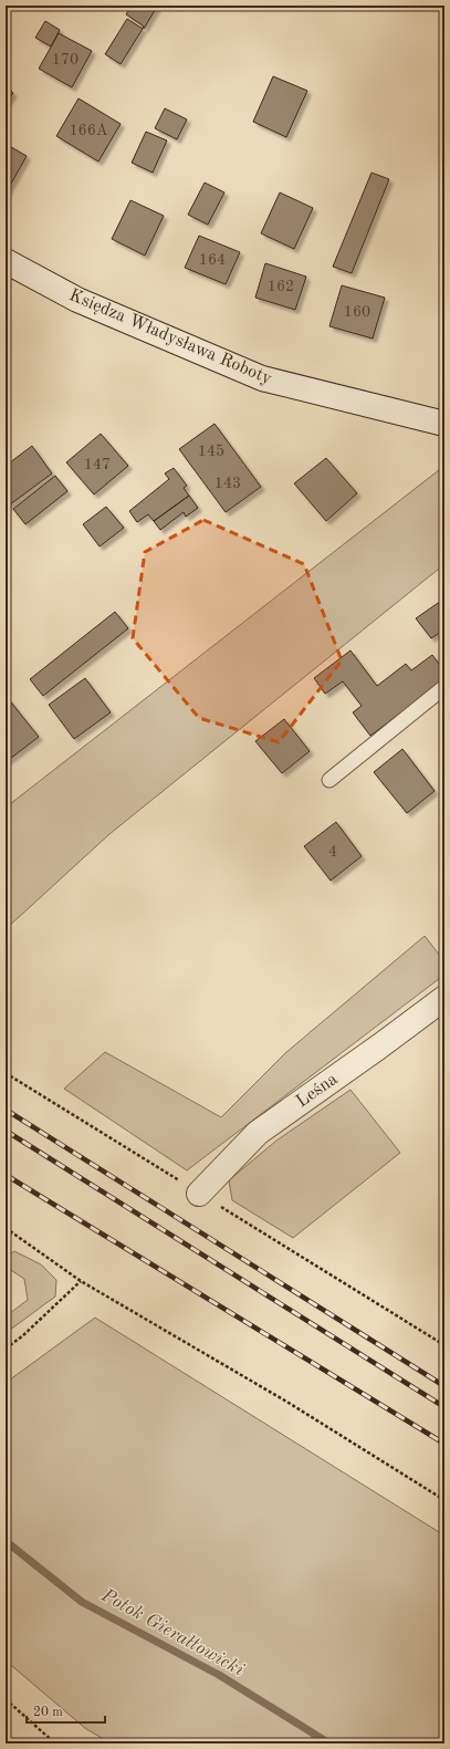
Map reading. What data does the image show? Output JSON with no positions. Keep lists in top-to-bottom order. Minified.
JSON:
{"streets":{"main road":["Księdza Władysława Roboty","Leśna"]},"water":["Potok Gierałtowicki"],"house_numbers":["170","166A","164","162","160","145","147","143","4"],"scale_bar":"20 m"}
